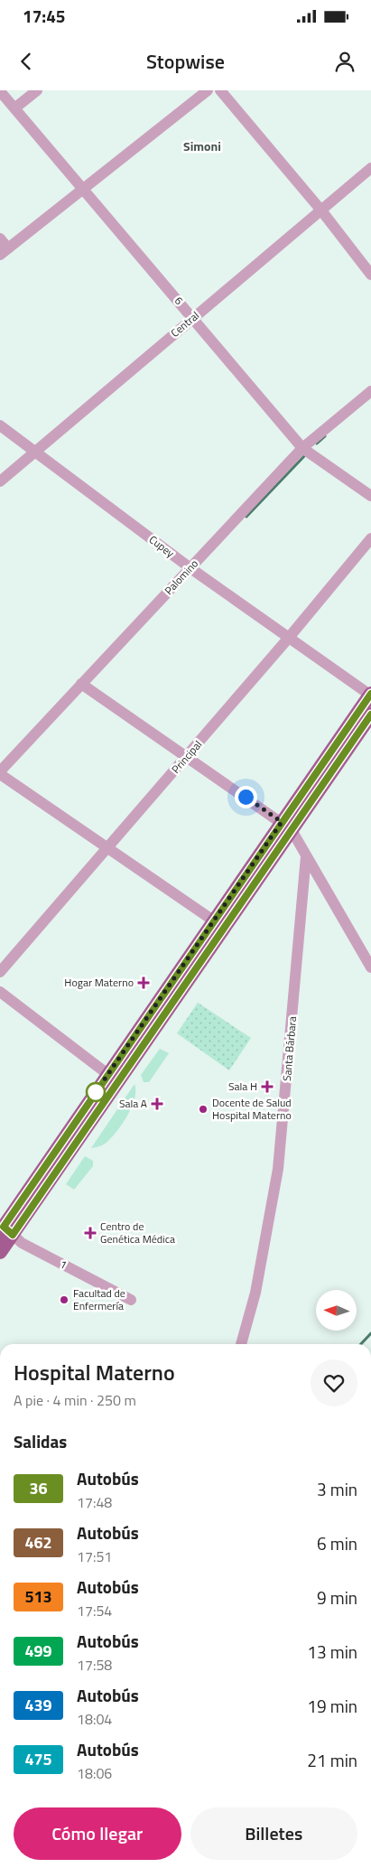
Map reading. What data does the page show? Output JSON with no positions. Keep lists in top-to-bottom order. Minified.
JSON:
{"streets":{"street":["6","Central","Cupey","Palomino","Principal","Santa Bárbara","1"]},"crossings":[["6","Central"],["6","Palomino"],["Central","Cupey"],["Cupey","Palomino"],["Cupey","Principal"]],"districts":["Simoni"],"places":{"health":["Hogar Materno","Sala H","Sala A","Centro de Genética Médica"],"other":["Docente de Salud Hospital Materno","Facultad de Enfermería"]},"lines":["bus line 36"],"north":"left","page":{"status":"17:45","header":"Stopwise","heading":[["Hospital Materno","A pie · 4 min · 250 m"],"Salidas"],"list":[{"mark":"36","name":"Autobús","note":"17:48","value":"3 min"},{"mark":"462","name":"Autobús","note":"17:51","value":"6 min"},{"mark":"513","name":"Autobús","note":"17:54","value":"9 min"},{"mark":"499","name":"Autobús","note":"17:58","value":"13 min"},{"mark":"439","name":"Autobús","note":"18:04","value":"19 min"},{"mark":"475","name":"Autobús","note":"18:06","value":"21 min"}],"buttons":["Cómo llegar","Billetes"]}}
